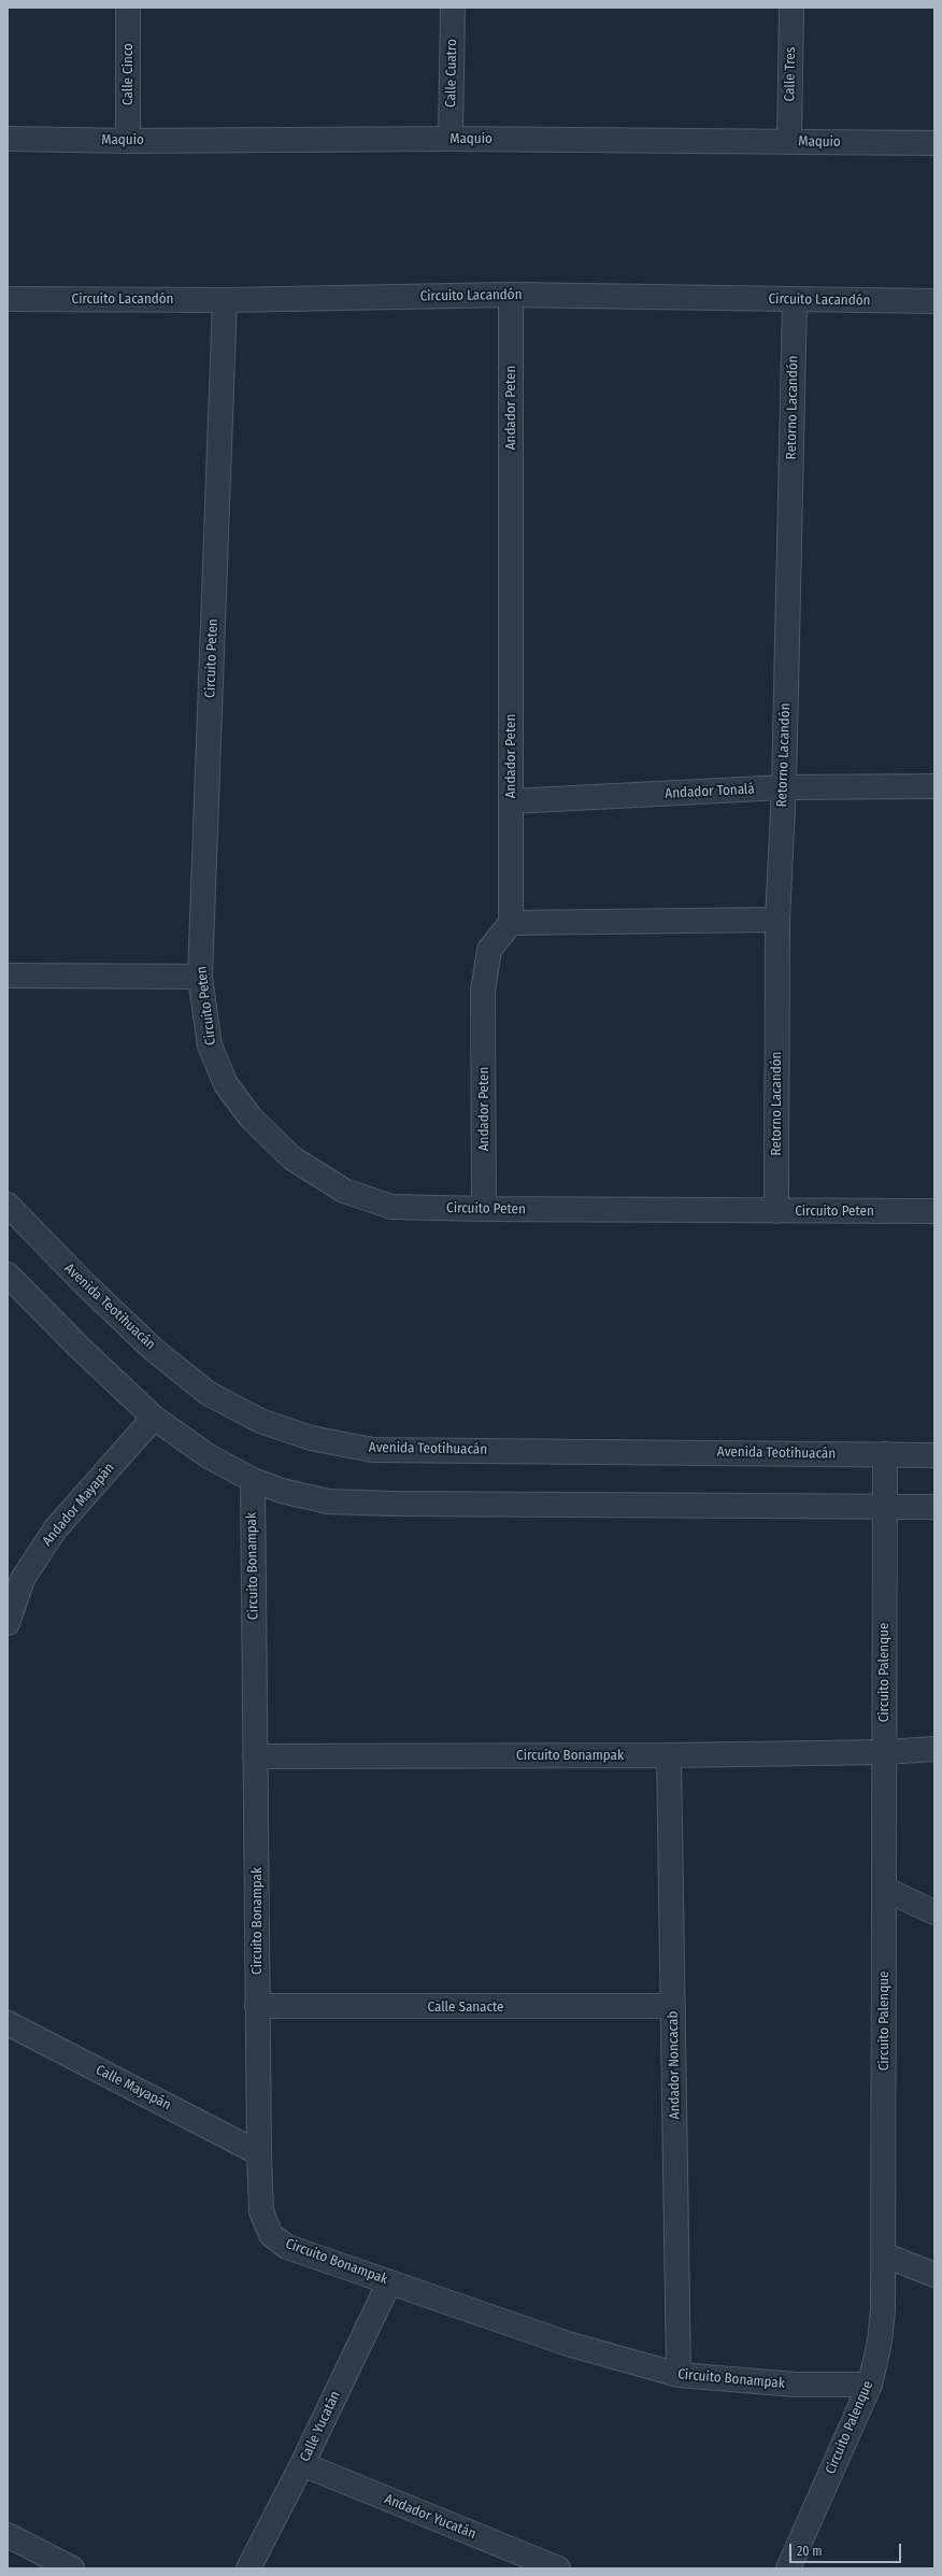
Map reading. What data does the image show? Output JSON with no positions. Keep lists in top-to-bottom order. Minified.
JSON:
{"streets":{"street":["Calle Cuatro","Calle Cinco","Calle Tres","Maquio","Circuito Lacandón","Andador Peten","Retorno Lacandón","Circuito Peten","Andador Tonalá","Avenida Teotihuacán","Andador Mayapán","Circuito Bonampak","Circuito Palenque","Calle Sanacte","Andador Noncacab","Calle Mayapán","Calle Yucatán","Andador Yucatán"]},"crossings":[["Calle Cuatro","Maquio"],["Calle Cinco","Maquio"],["Calle Tres","Maquio"],["Circuito Lacandón","Andador Peten"],["Circuito Lacandón","Retorno Lacandón"],["Circuito Lacandón","Circuito Peten"],["Andador Peten","Circuito Peten"],["Andador Peten","Andador Tonalá"],["Retorno Lacandón","Circuito Peten"],["Retorno Lacandón","Andador Tonalá"],["Avenida Teotihuacán","Circuito Palenque"],["Circuito Bonampak","Circuito Palenque"],["Circuito Bonampak","Calle Sanacte"],["Circuito Bonampak","Andador Noncacab"],["Circuito Bonampak","Calle Mayapán"],["Circuito Bonampak","Calle Yucatán"],["Calle Sanacte","Andador Noncacab"],["Calle Yucatán","Andador Yucatán"]],"scale_bar":"20 m"}
